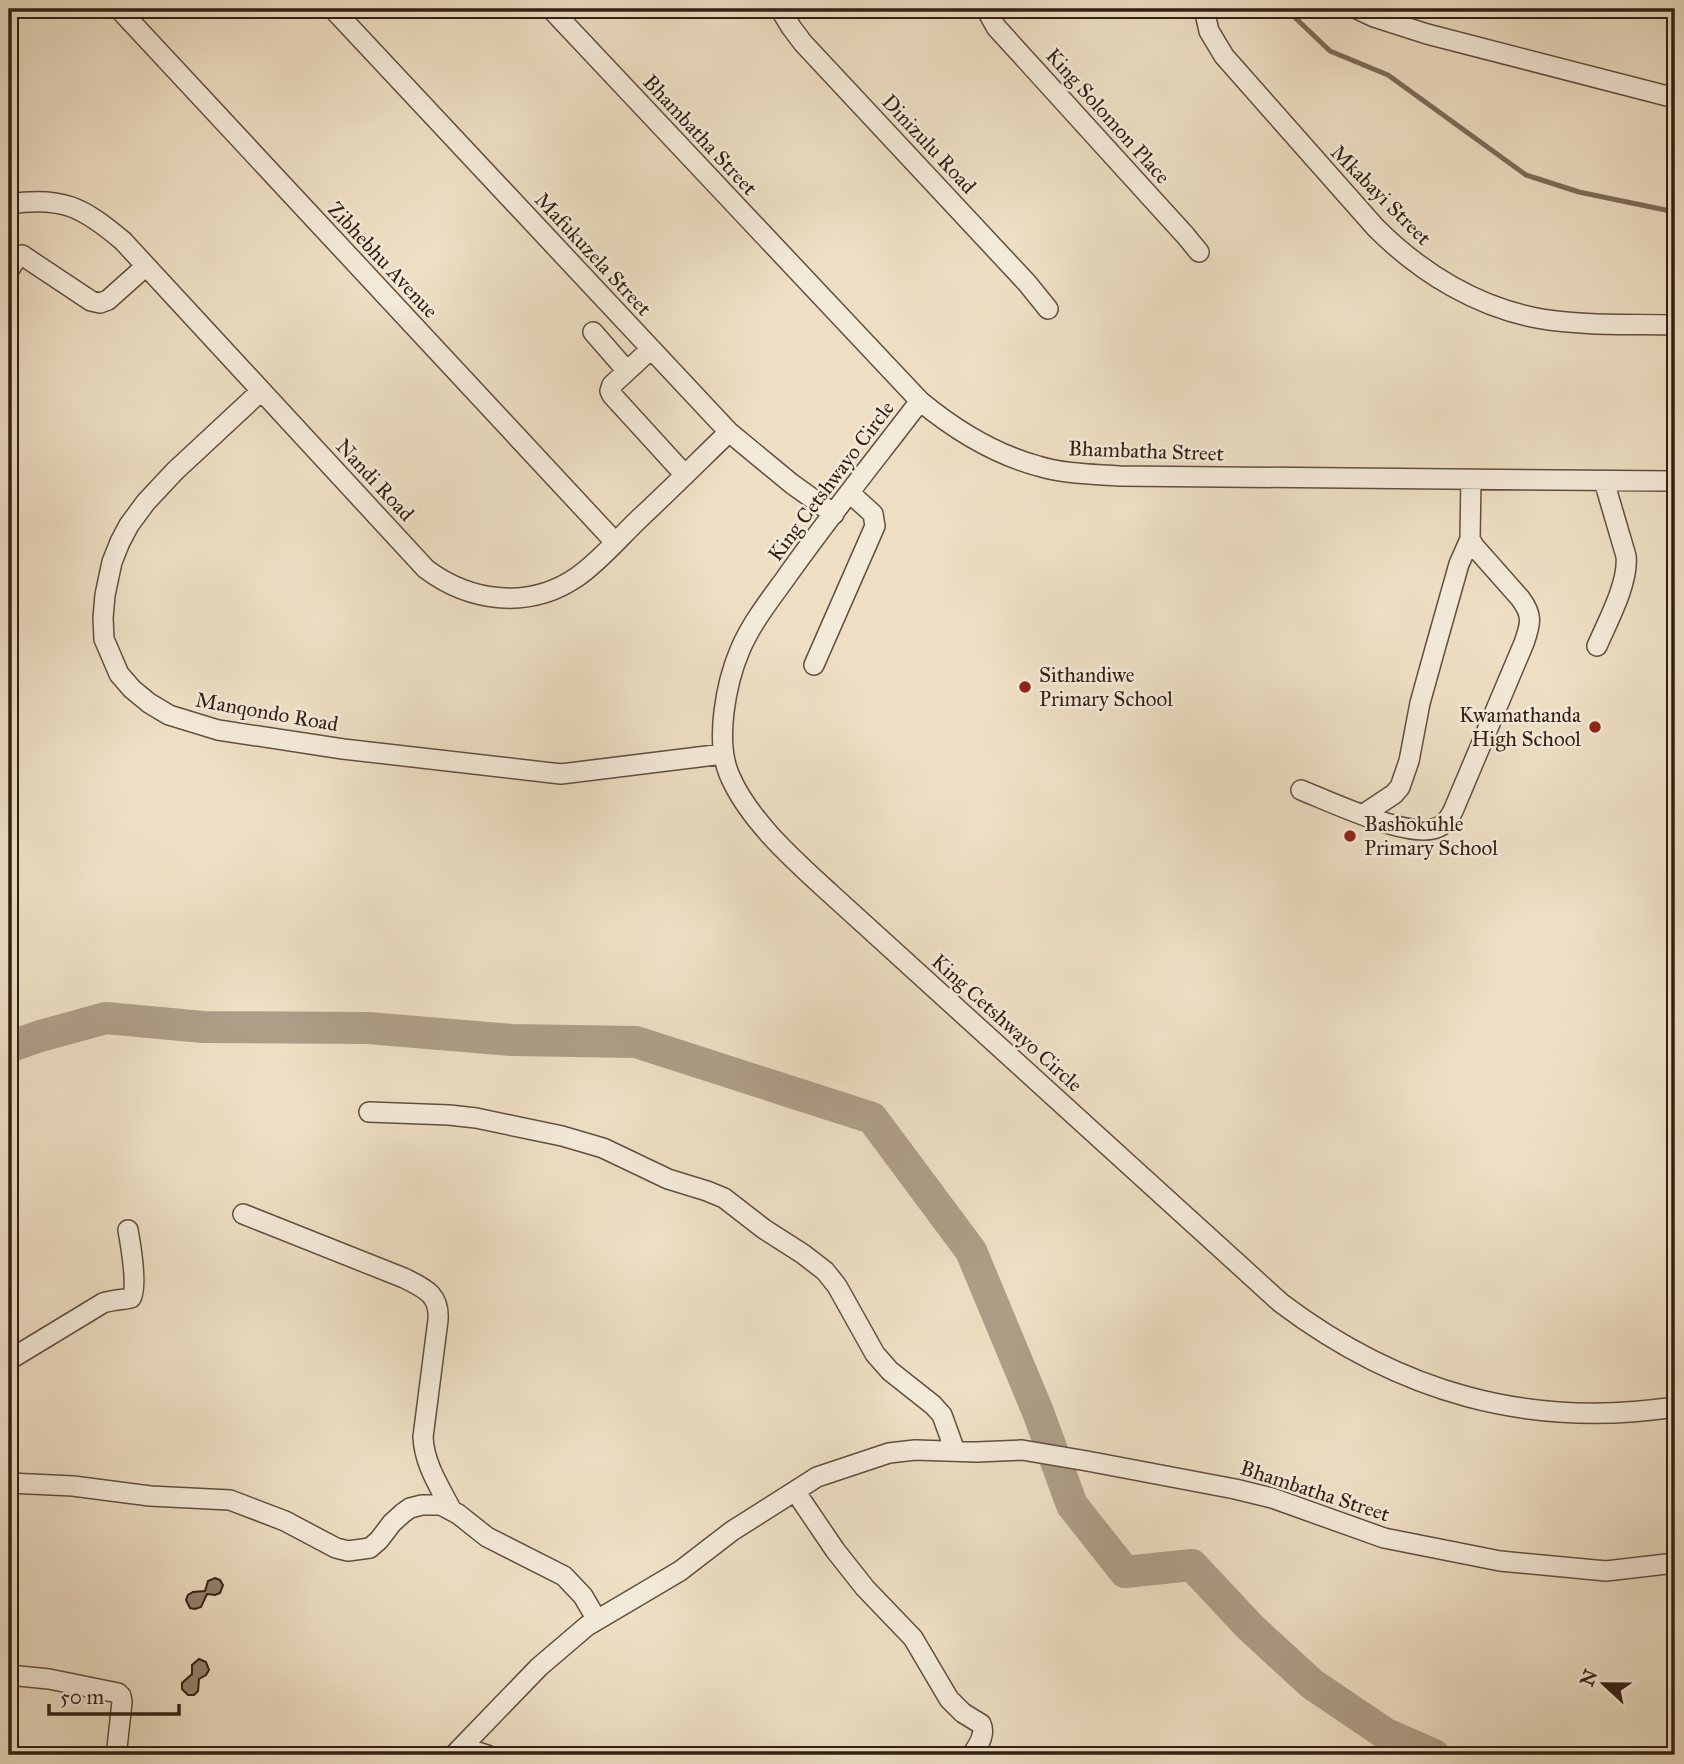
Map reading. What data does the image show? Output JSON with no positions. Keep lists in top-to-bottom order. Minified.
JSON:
{"streets":{"street":["King Solomon Place","Bhambatha Street","Dinizulu Road","Mkabayi Street","Mafukuzela Street","Zibhebhu Avenue","Nandi Road","King Cetshwayo Circle","Manqondo Road"]},"crossings":[["Bhambatha Street","King Cetshwayo Circle"],["Mafukuzela Street","Nandi Road"],["Mafukuzela Street","King Cetshwayo Circle"],["Zibhebhu Avenue","Nandi Road"],["Nandi Road","Manqondo Road"],["King Cetshwayo Circle","Manqondo Road"]],"places":["Sithandiwe Primary School","Kwamathanda High School","Bashokuhle Primary School"],"scale_bar":"50 m","north":"left"}
